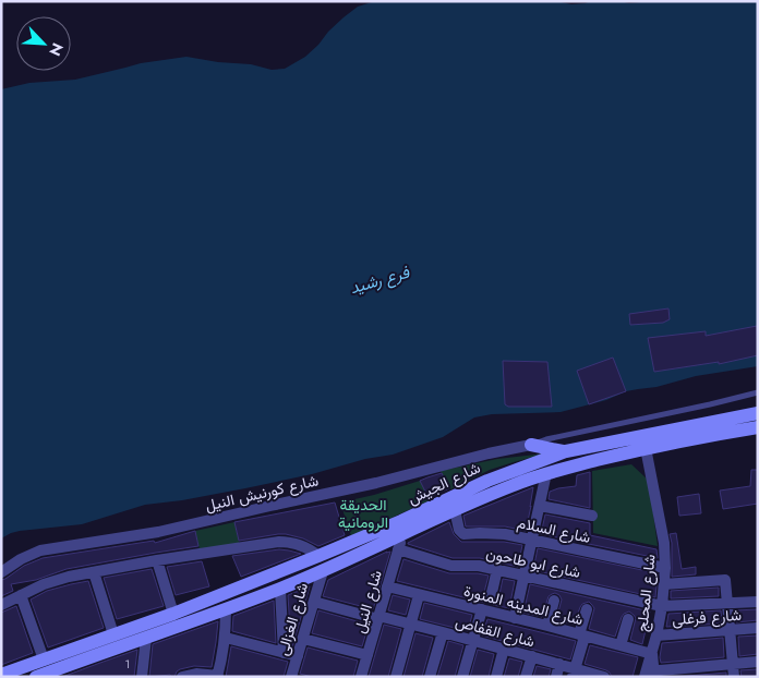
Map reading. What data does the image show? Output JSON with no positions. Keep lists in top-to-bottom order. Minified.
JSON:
{"streets":{"main road":["شارع الجيش"],"street":["شارع كورنيش النيل","شارع السلام","شارع ابو طاحون","شارع المحلج","شارع النيل","شارع المدينه المنورة","شارع فرغلى","شارع الغزالى","شارع القفاص"]},"crossings":[["شارع الجيش","شارع السلام"],["شارع الجيش","شارع المحلج"],["شارع الجيش","شارع النيل"],["شارع الجيش","شارع الغزالى"],["شارع السلام","شارع المحلج"],["شارع ابو طاحون","شارع المحلج"],["شارع ابو طاحون","شارع النيل"],["شارع المحلج","شارع المدينه المنورة"],["شارع المحلج","شارع فرغلى"],["شارع النيل","شارع المدينه المنورة"],["شارع النيل","شارع القفاص"],["شارع الغزالى","شارع القفاص"]],"water":["فرع رشيد"],"parks":["الحديقة الرومانية"],"house_numbers":["1"],"north":"bottom right"}
